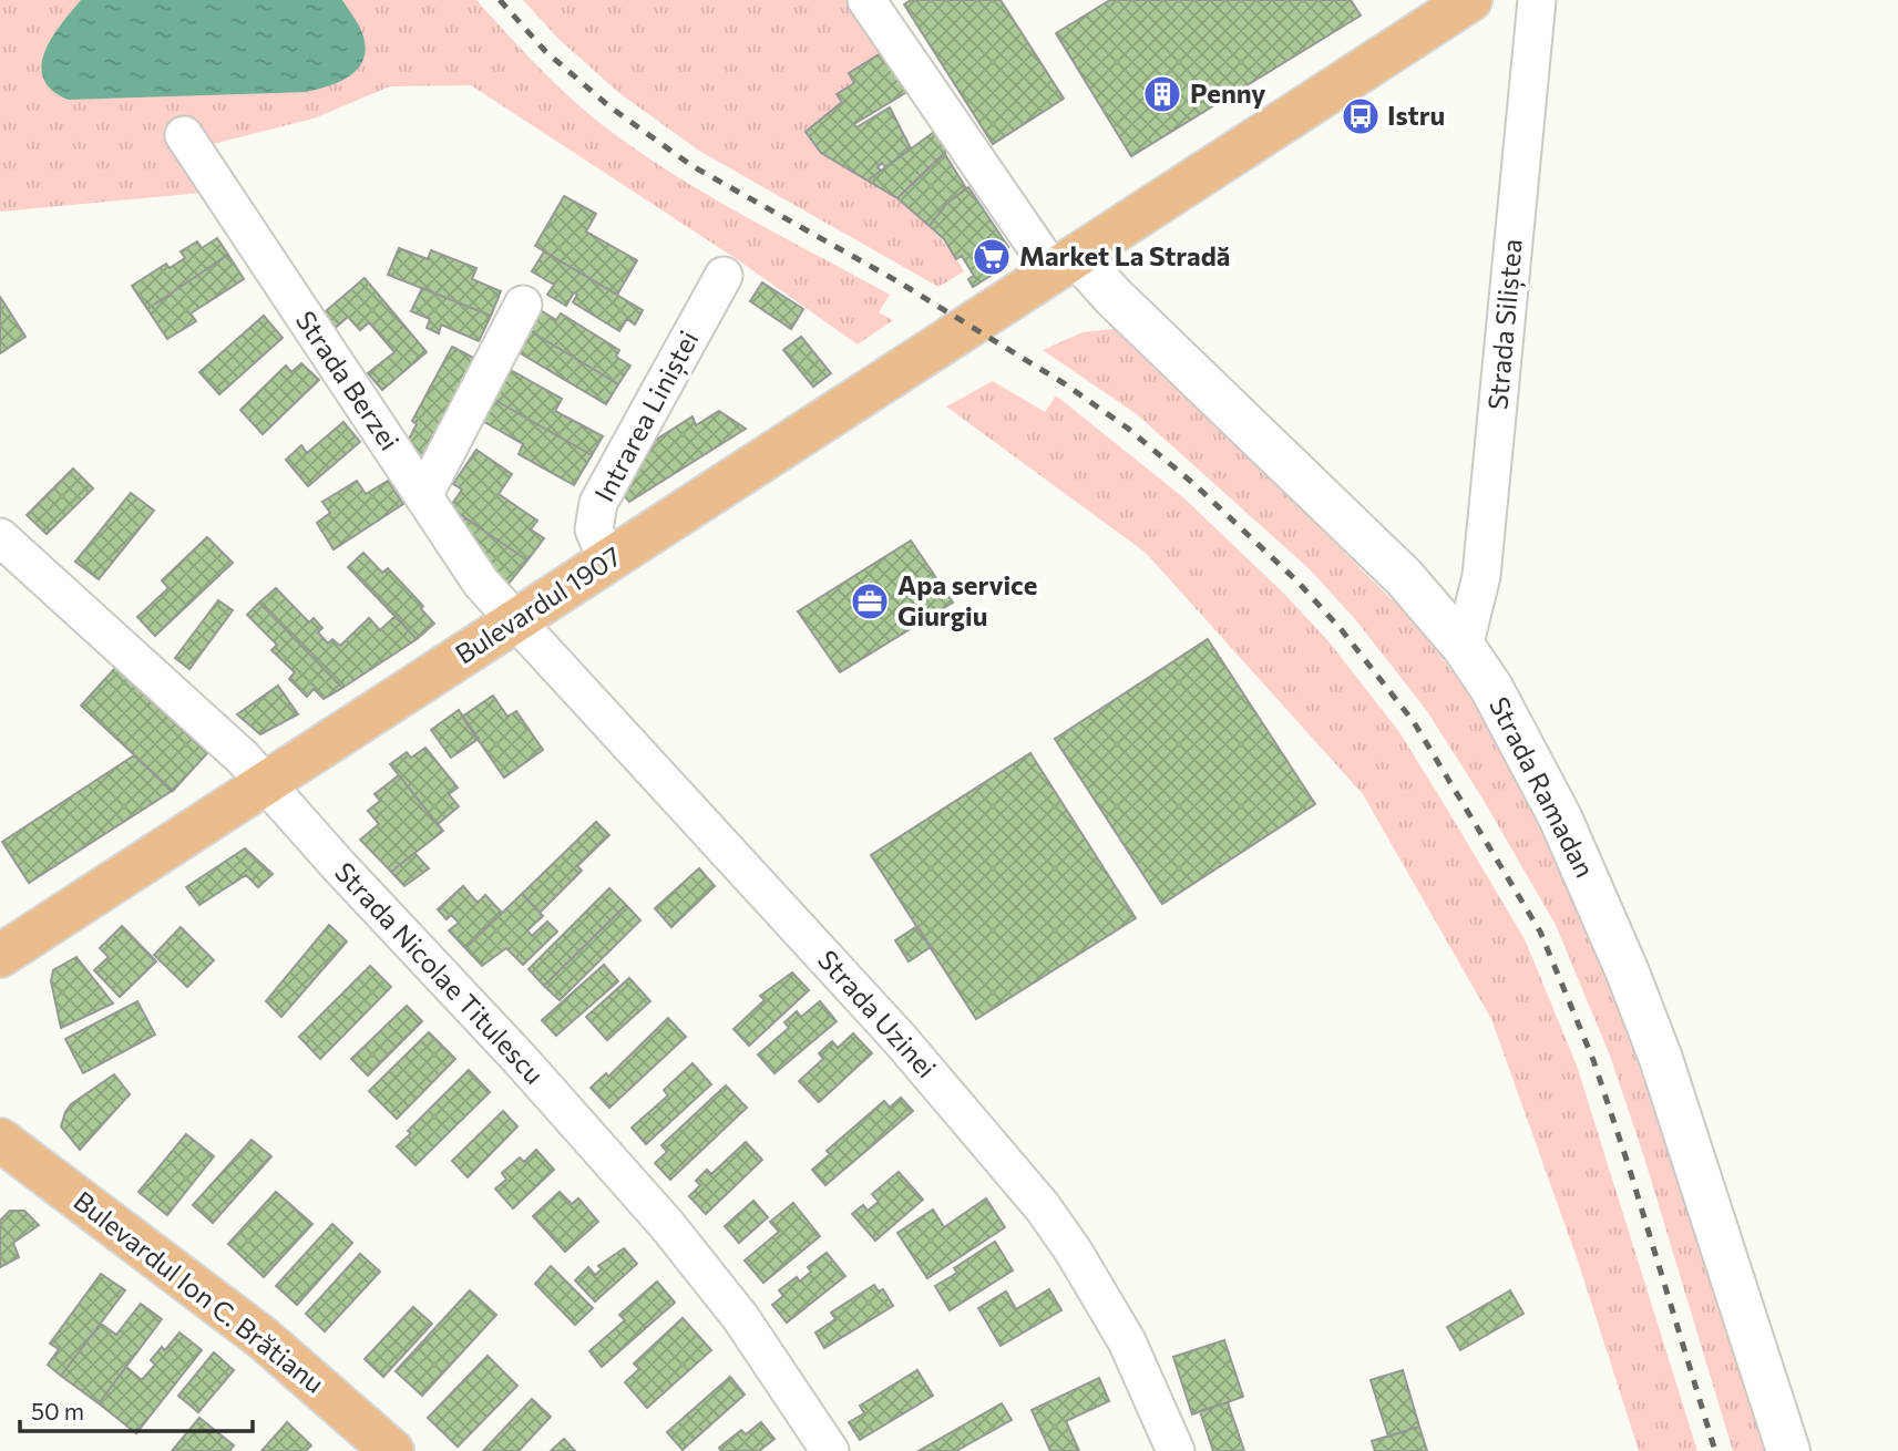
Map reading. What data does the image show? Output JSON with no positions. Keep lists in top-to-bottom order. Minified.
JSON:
{"streets":{"main road":["Bulevardul 1907","Bulevardul Ion C. Brătianu"],"street":["Strada Siliștea","Strada Berzei","Intrarea Liniștei","Strada Ramadan","Strada Nicolae Titulescu","Strada Uzinei"]},"crossings":[["Strada Siliștea","Strada Ramadan"],["Strada Berzei","Bulevardul 1907"],["Strada Berzei","Strada Uzinei"],["Intrarea Liniștei","Bulevardul 1907"],["Bulevardul 1907","Strada Ramadan"],["Bulevardul 1907","Strada Nicolae Titulescu"],["Bulevardul 1907","Strada Uzinei"]],"places":{"building":["Penny"],"bus stop":["Istru"],"supermarket":["Market La Stradă"],"office":["Apa service Giurgiu"]},"scale_bar":"50 m"}
